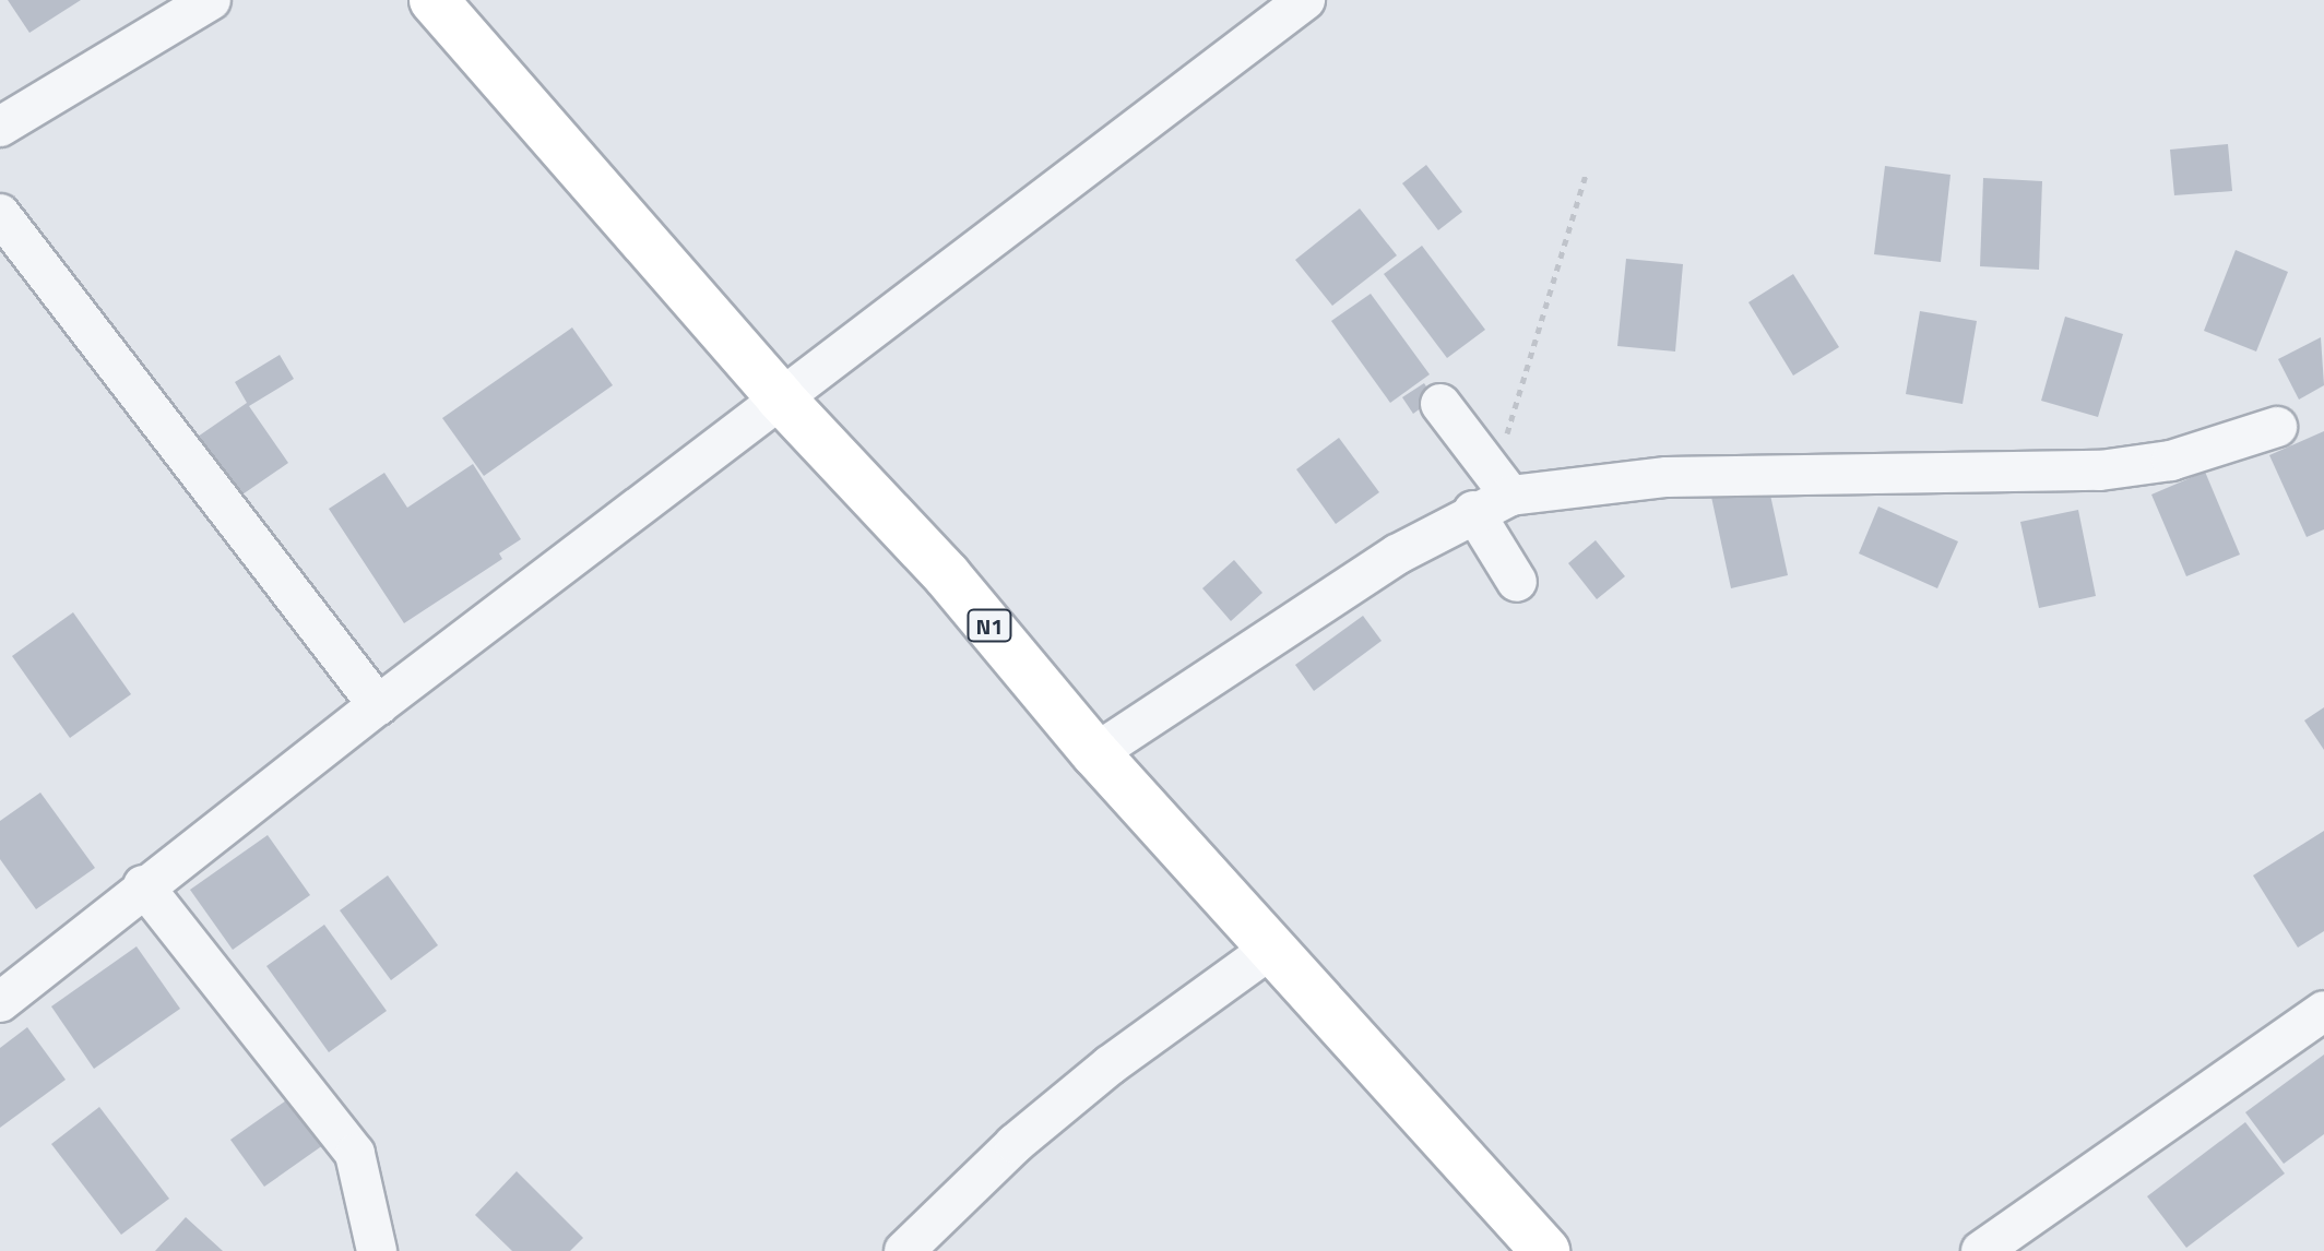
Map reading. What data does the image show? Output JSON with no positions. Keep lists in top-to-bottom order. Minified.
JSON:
{"streets":{"main road":["N1"]}}
